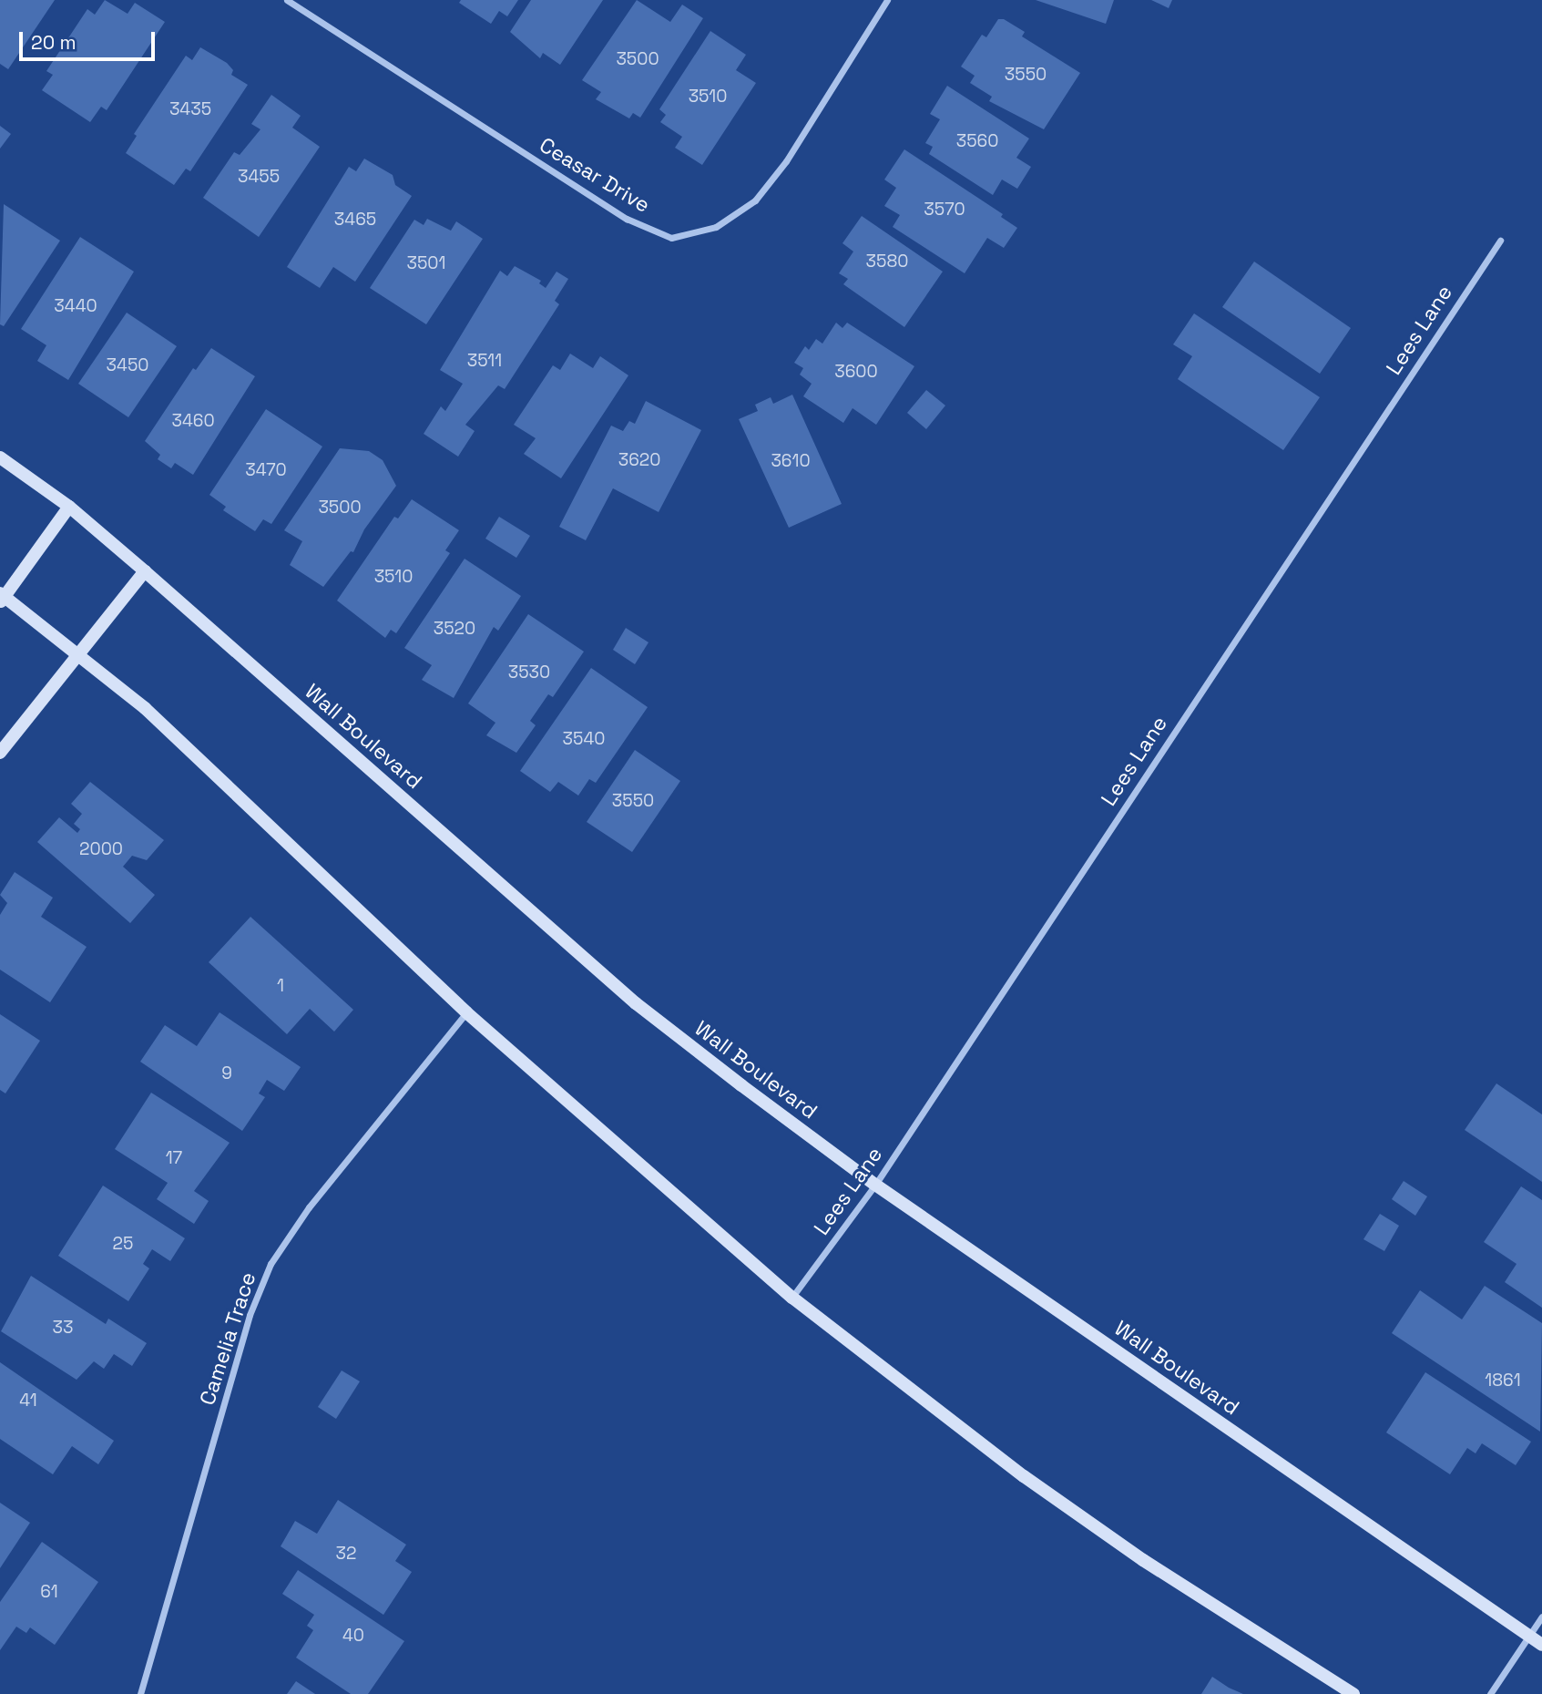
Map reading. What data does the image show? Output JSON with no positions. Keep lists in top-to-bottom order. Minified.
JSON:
{"streets":{"street":["Ceasar Drive","Lees Lane","Wall Boulevard","Camelia Trace"]},"crossings":[["Lees Lane","Wall Boulevard"]],"house_numbers":["3500","3550","3510","3435","3560","3455","3570","3465","3580","3501","3440","3511","3450","3600","3460","3620","3610","3470","3500","3510","3520","3530","3540","3550","2000","1","9","17","25","33","1861","41","32","61","40"],"scale_bar":"20 m"}
